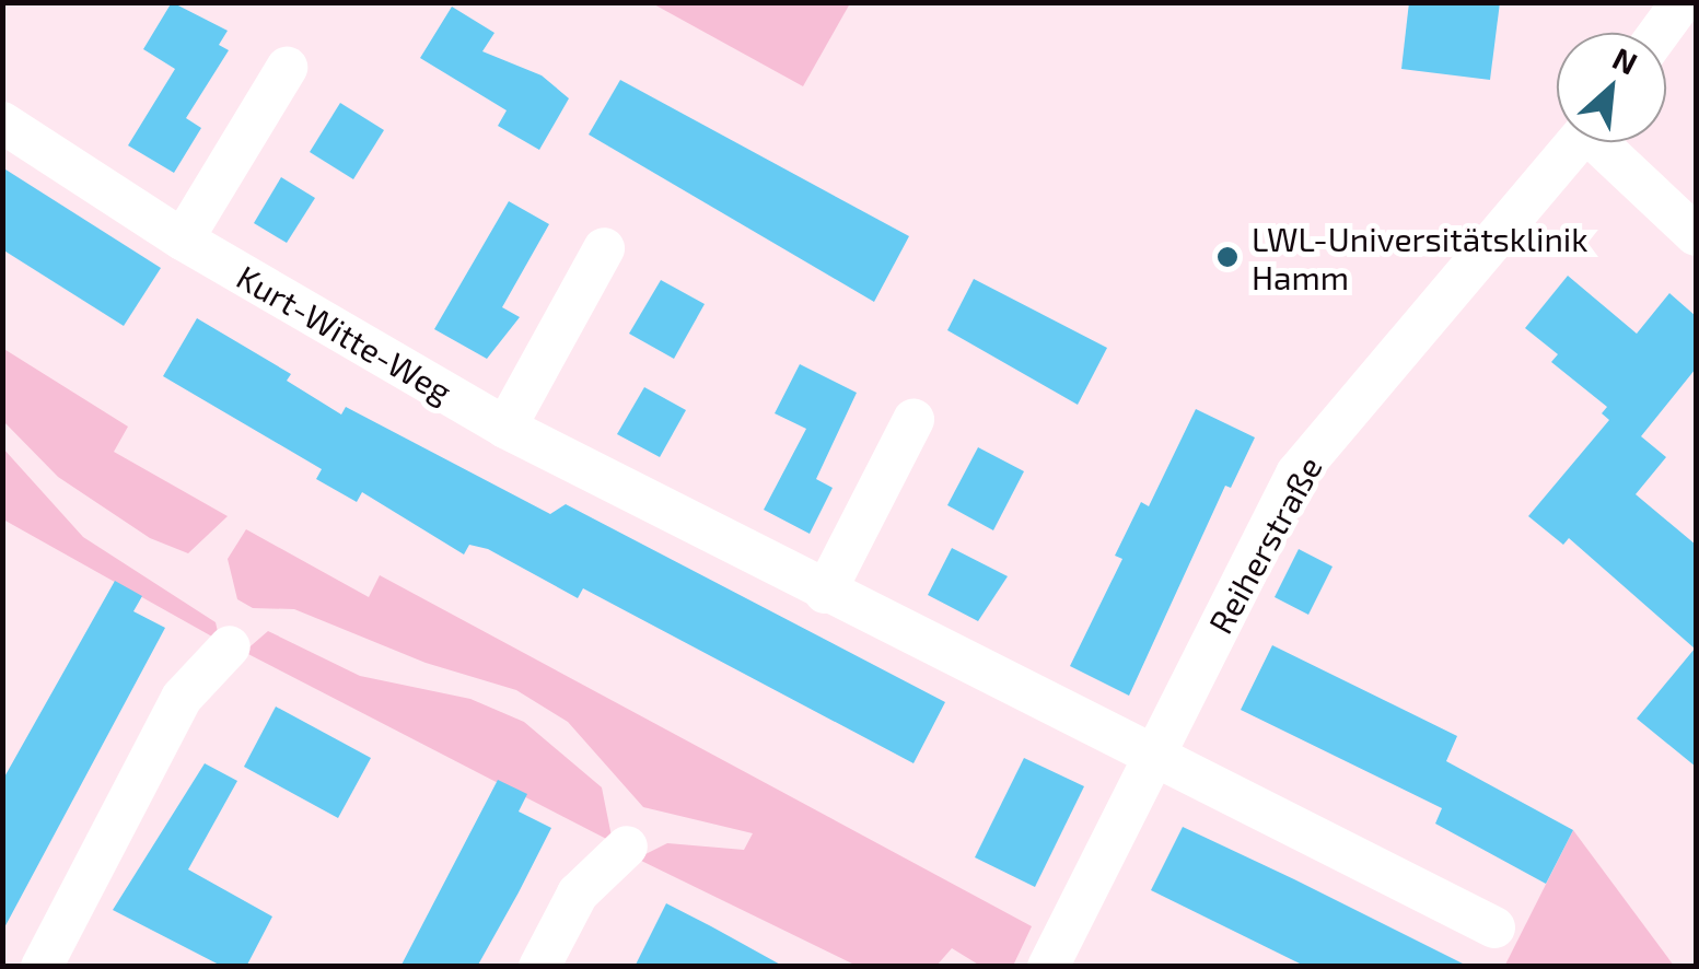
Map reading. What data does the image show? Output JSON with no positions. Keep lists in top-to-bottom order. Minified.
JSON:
{"streets":{"street":["Kurt-Witte-Weg","Reiherstraße"]},"crossings":[["Kurt-Witte-Weg","Reiherstraße"]],"places":["LWL-Universitätsklinik Hamm"],"north":"top right"}
